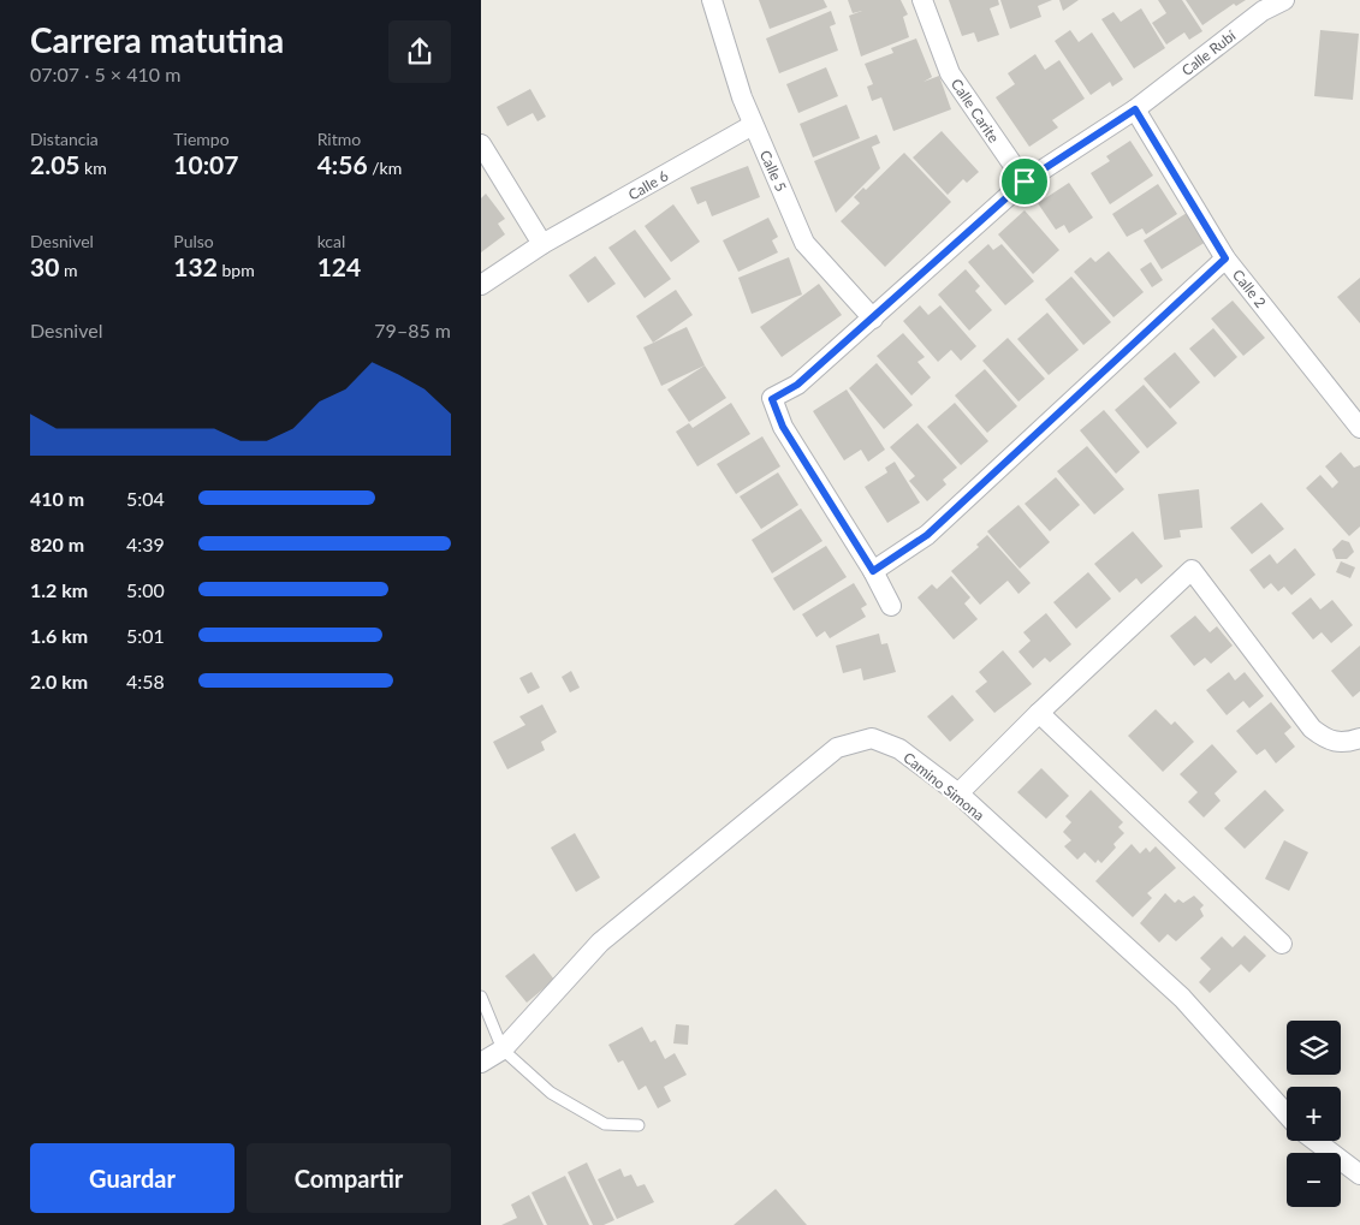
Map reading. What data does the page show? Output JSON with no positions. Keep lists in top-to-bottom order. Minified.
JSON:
{"streets":{"street":["Calle Rubí","Calle Carite","Calle 5","Calle 6","Calle 2","Camino Simona"]},"crossings":[["Calle Rubí","Calle Carite"],["Calle Rubí","Calle 5"],["Calle Rubí","Calle 2"],["Calle 5","Calle 6"]],"page":{"heading":["Carrera matutina","07:07 · 5 × 410 m"],"stats":[["Distancia","2.05 km"],["Tiempo","10:07"],["Ritmo","4:56 /km"],["Desnivel","30 m"],["Pulso","132 bpm"],["kcal","124"]],"chart":["Desnivel","79–85 m"],"list":[{"name":"410 m","note":"5:04"},{"name":"820 m","note":"4:39"},{"name":"1.2 km","note":"5:00"},{"name":"1.6 km","note":"5:01"},{"name":"2.0 km","note":"4:58"}],"map_buttons":["+","−"],"buttons":["Guardar","Compartir"]}}
